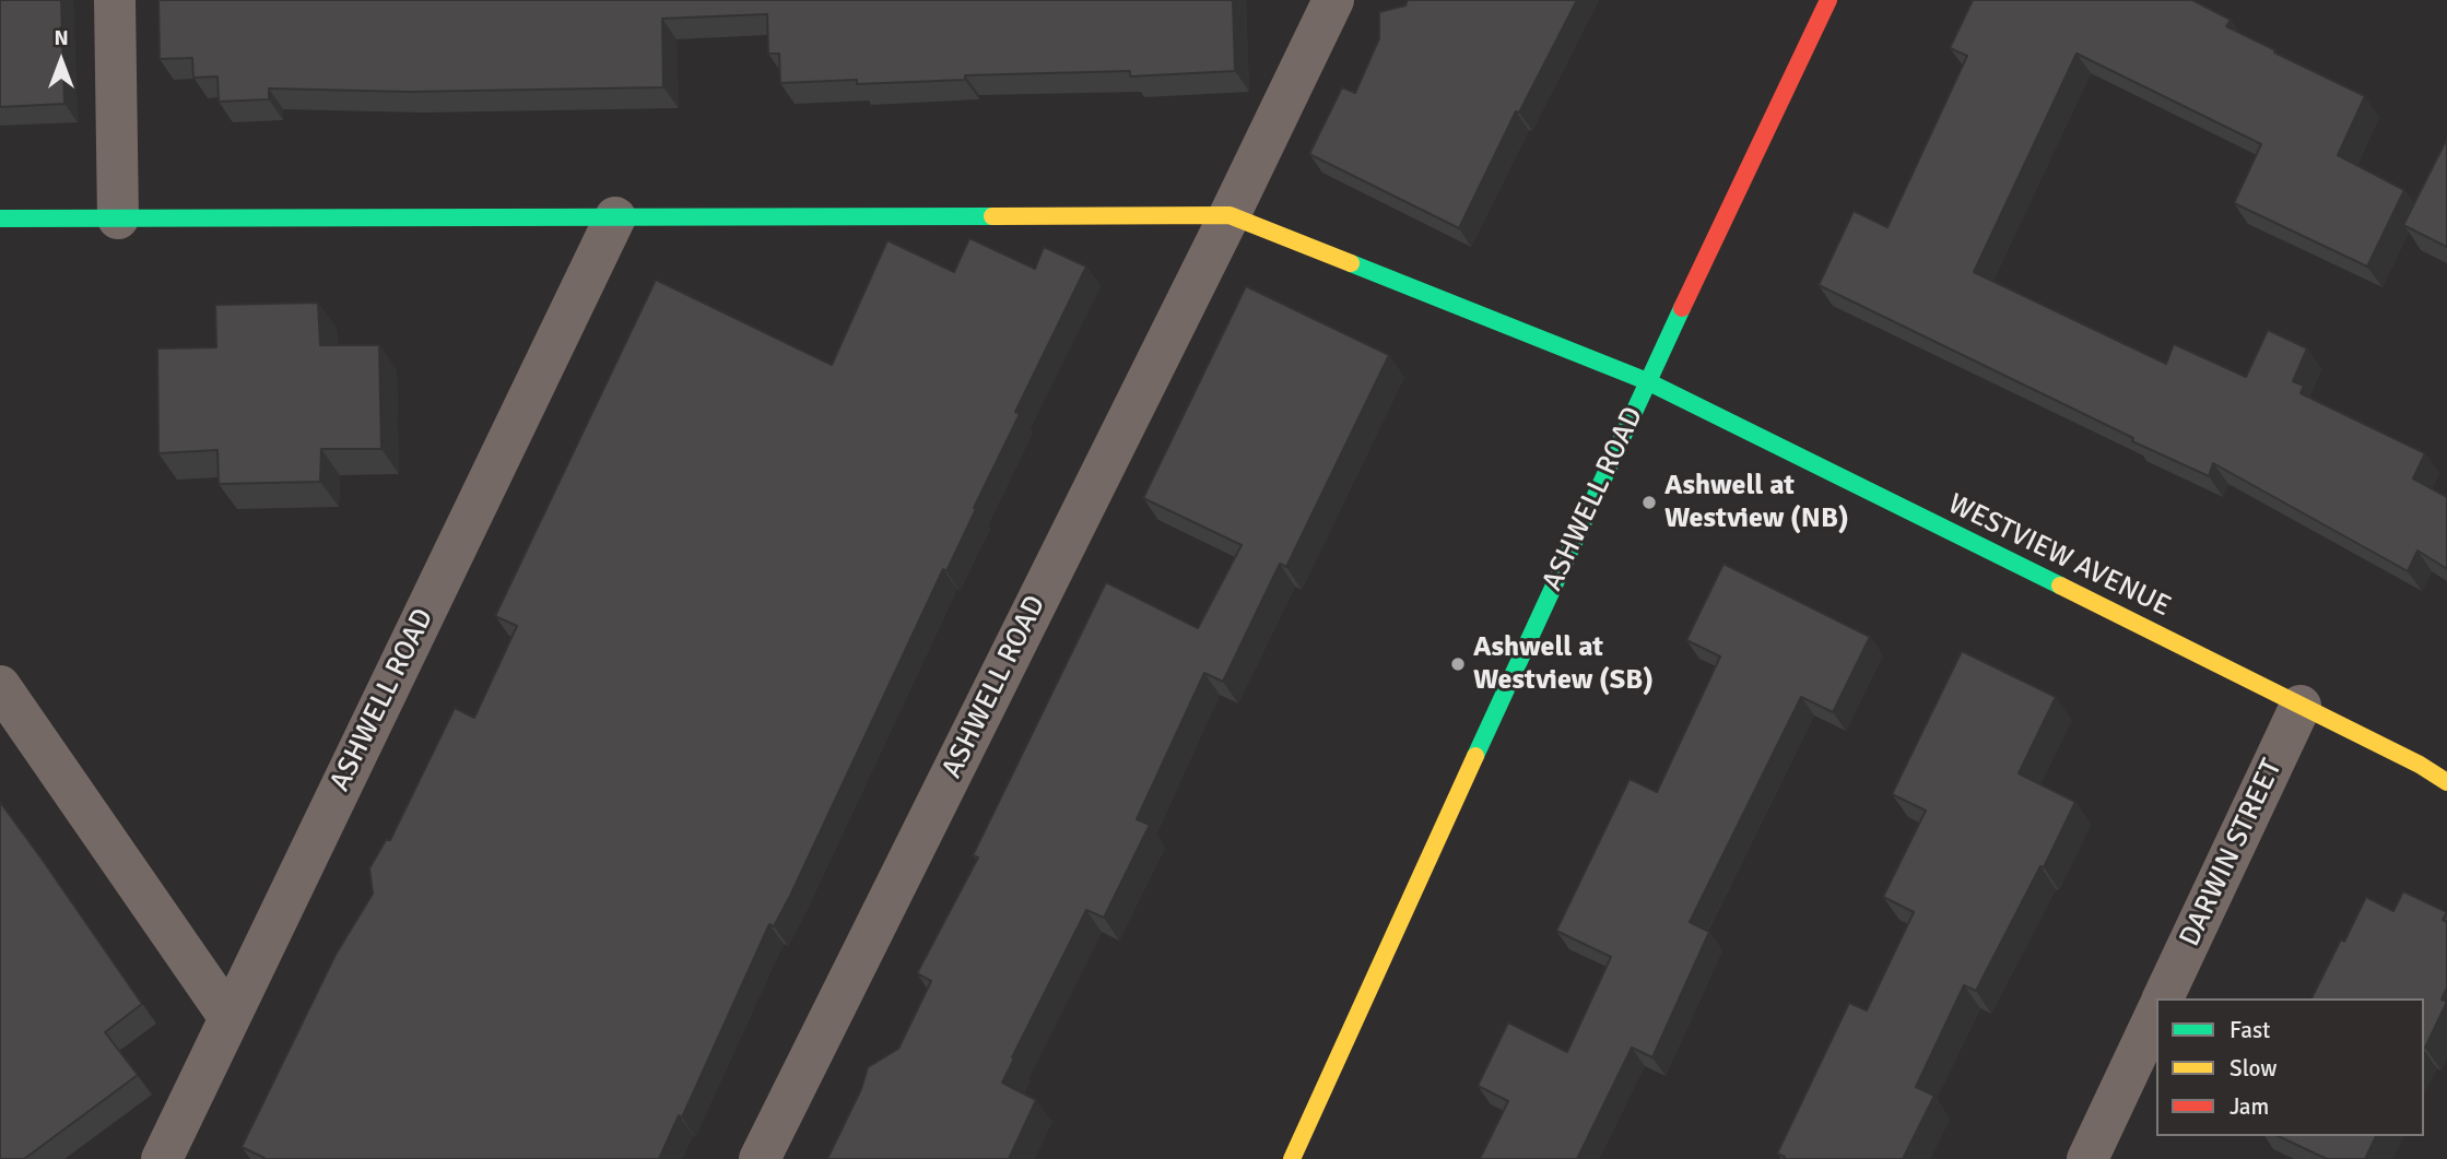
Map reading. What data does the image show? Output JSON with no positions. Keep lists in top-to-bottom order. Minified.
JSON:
{"streets":{"street":["ASHWELL ROAD","WESTVIEW AVENUE","DARWIN STREET"]},"crossings":[["ASHWELL ROAD","WESTVIEW AVENUE"],["WESTVIEW AVENUE","DARWIN STREET"]],"places":["Ashwell at Westview (NB)","Ashwell at Westview (SB)"],"legend":["Fast","Slow","Jam"],"north":"top"}
